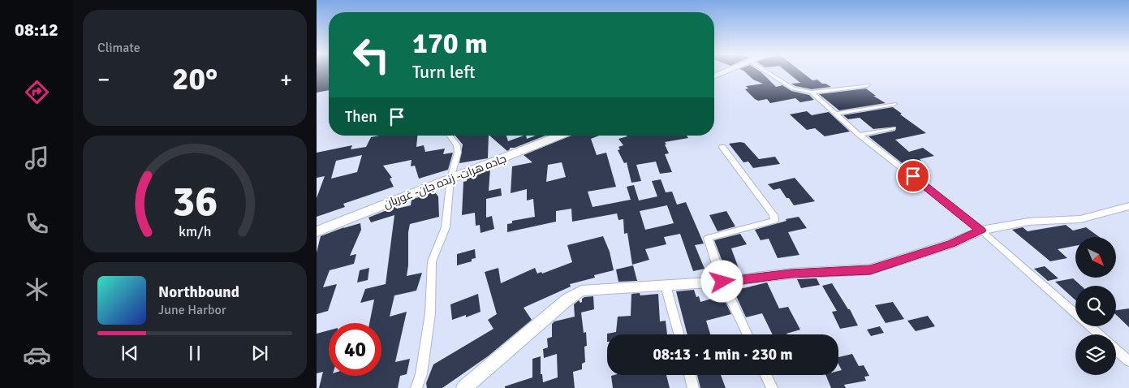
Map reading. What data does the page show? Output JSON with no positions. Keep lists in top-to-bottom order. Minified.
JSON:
{"streets":{"main road":["جاده هرات- زنده جان- غوریان"]},"north":"bottom right","page":{"tabs":"08:12","tile":"Climate","turn":["170 m","Turn left"],"heat":["−","20°","+"],"then":"Then","song":["Northbound","June Harbor"],"limit":"40","trip":"08:13 · 1 min · 230 m","gauge":["36","km/h"]}}
